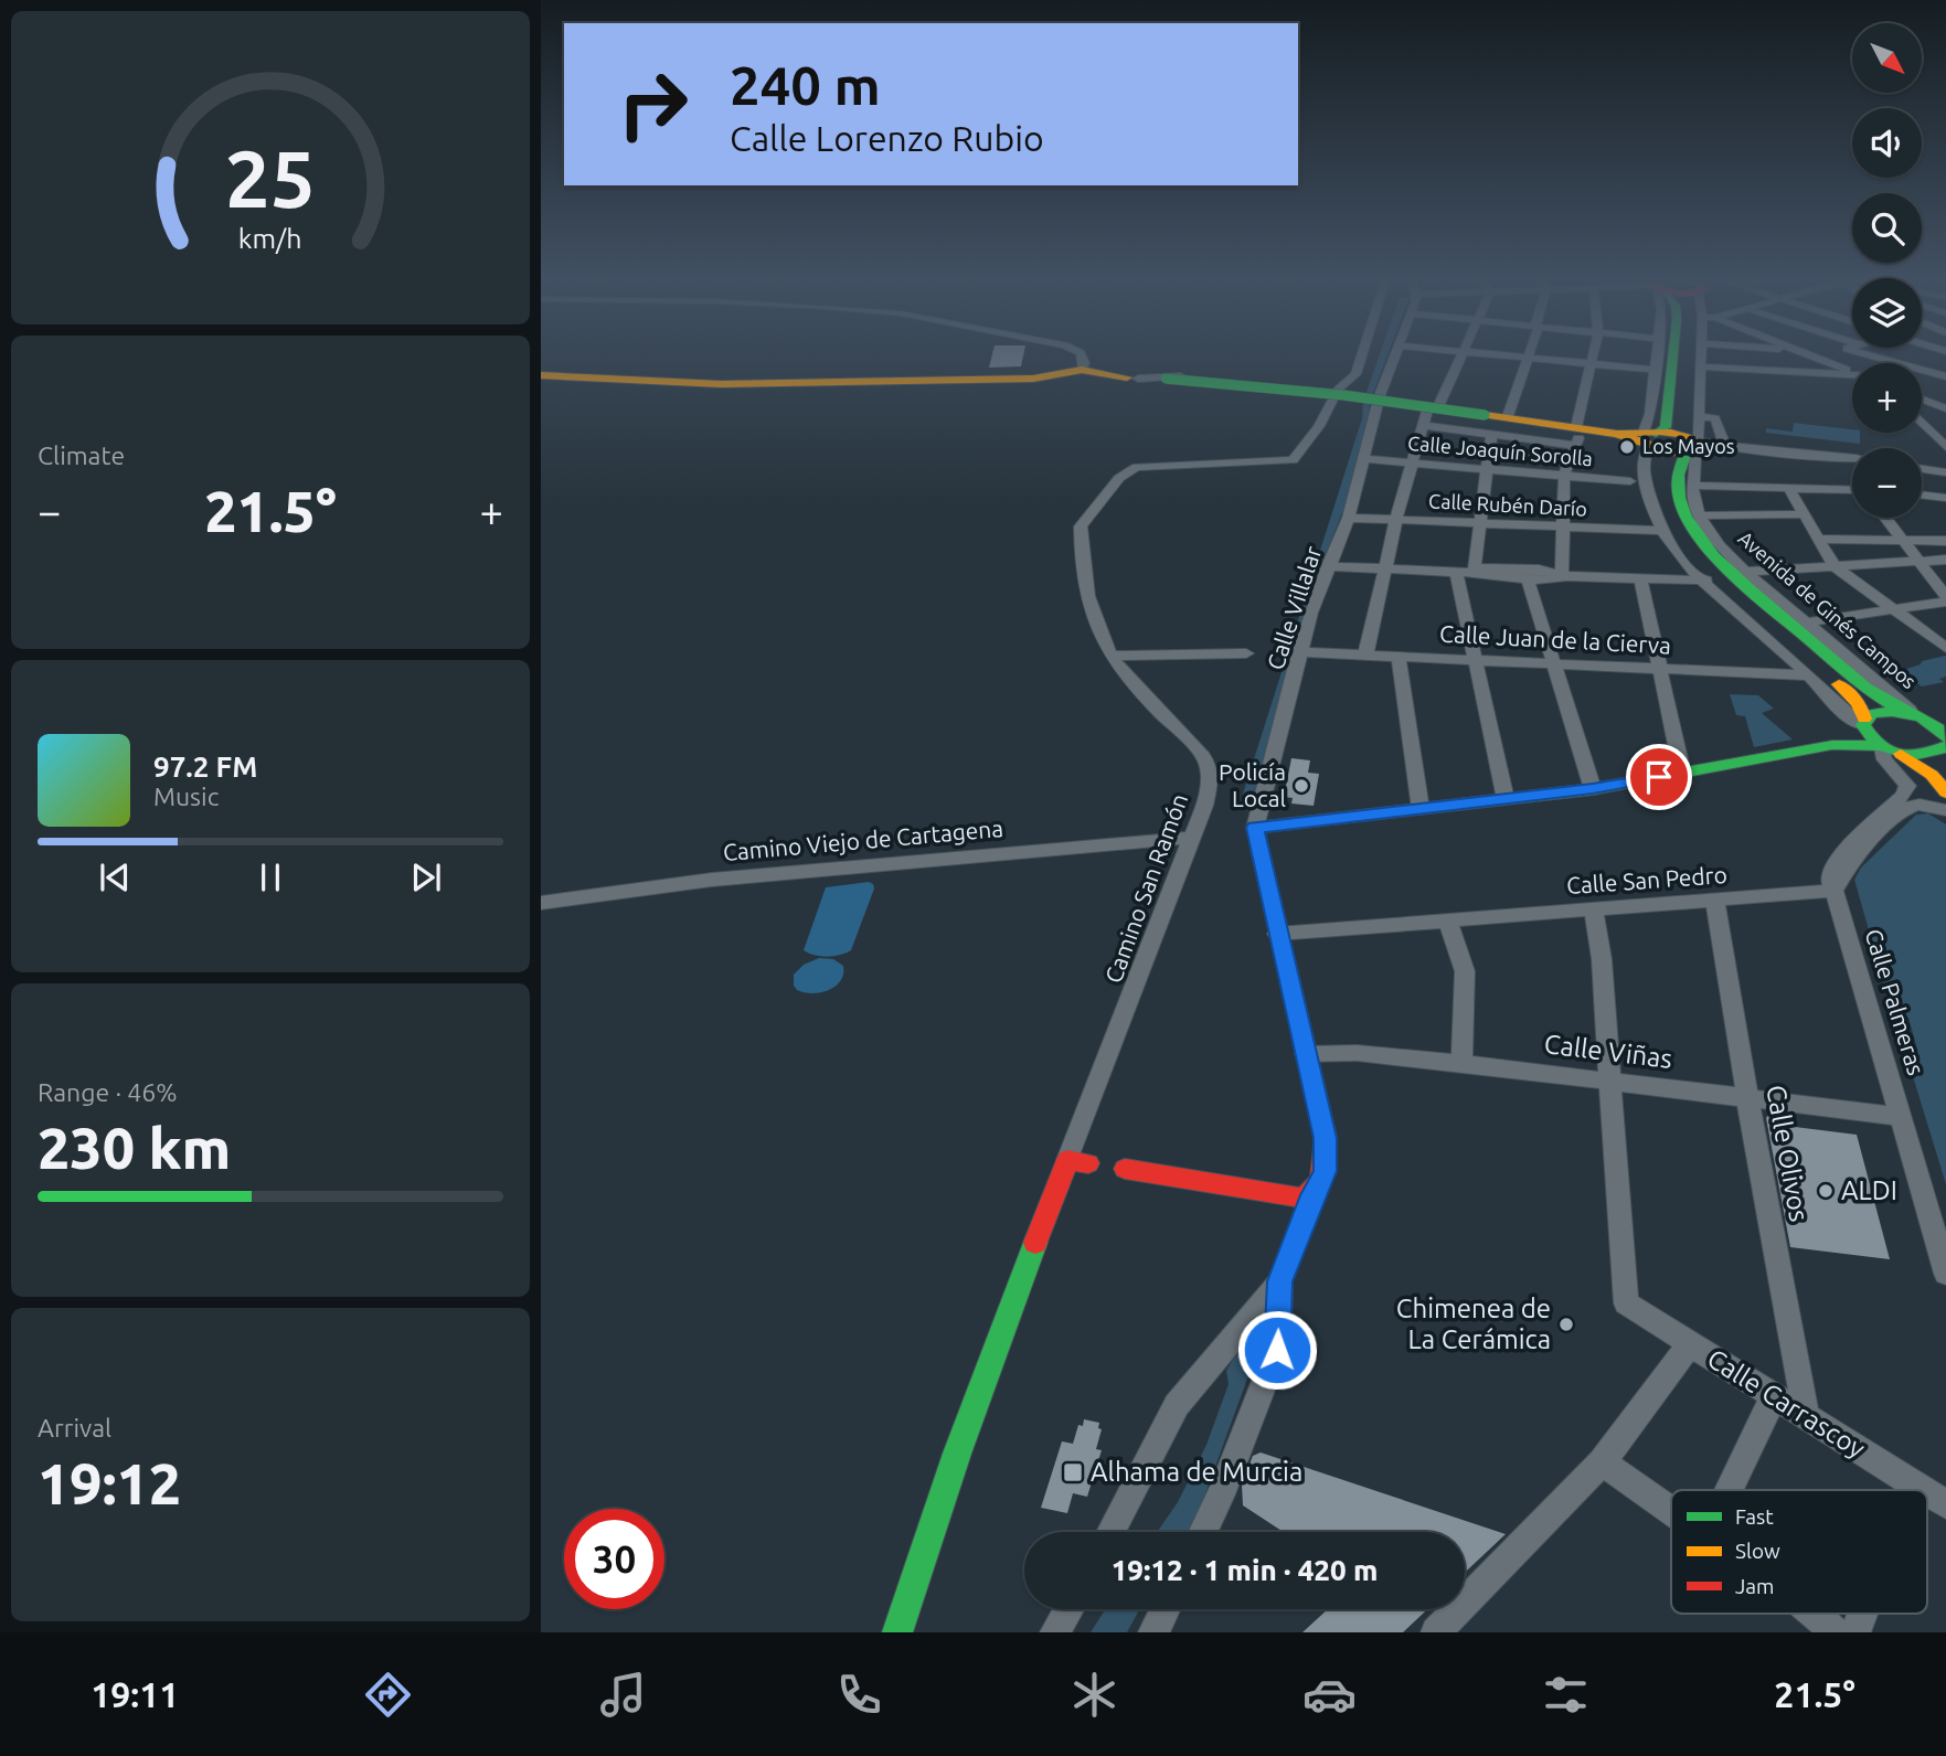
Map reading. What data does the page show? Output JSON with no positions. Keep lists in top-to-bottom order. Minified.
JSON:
{"streets":{"main road":["Avenida de Ginés Campos"],"street":["Calle Joaquín Sorolla","Calle Rubén Darío","Calle Villalar","Calle Juan de la Cierva","Camino Viejo de Cartagena","Calle San Pedro","Camino San Ramón","Calle Palmeras","Calle Viñas","Calle Olivos","Calle Carrascoy"]},"crossings":[["Calle Joaquín Sorolla","Calle Villalar"],["Calle Rubén Darío","Calle Villalar"],["Calle Rubén Darío","Avenida de Ginés Campos"],["Calle Villalar","Calle Juan de la Cierva"],["Avenida de Ginés Campos","Calle Juan de la Cierva"],["Camino Viejo de Cartagena","Camino San Ramón"],["Calle San Pedro","Calle Palmeras"],["Calle San Pedro","Calle Olivos"],["Calle Palmeras","Calle Viñas"],["Calle Viñas","Calle Olivos"],["Calle Viñas","Calle Carrascoy"],["Calle Olivos","Calle Carrascoy"]],"places":{"other":["Los Mayos","Policía Local","ALDI","Chimenea de La Cerámica"],"transit":["Alhama de Murcia"]},"legend":["Fast","Slow","Jam"],"north":"bottom right","page":{"map_buttons":["+","−"],"turn":["240 m","Calle Lorenzo Rubio"],"tile":["Climate",["Range · 46%","230 km"],["Arrival","19:12"]],"heat":["−","21.5°","+"],"song":["97.2 FM","Music"],"limit":"30","trip":"19:12 · 1 min · 420 m","tabs":["19:11","21.5°"],"gauge":["25","km/h"]}}
